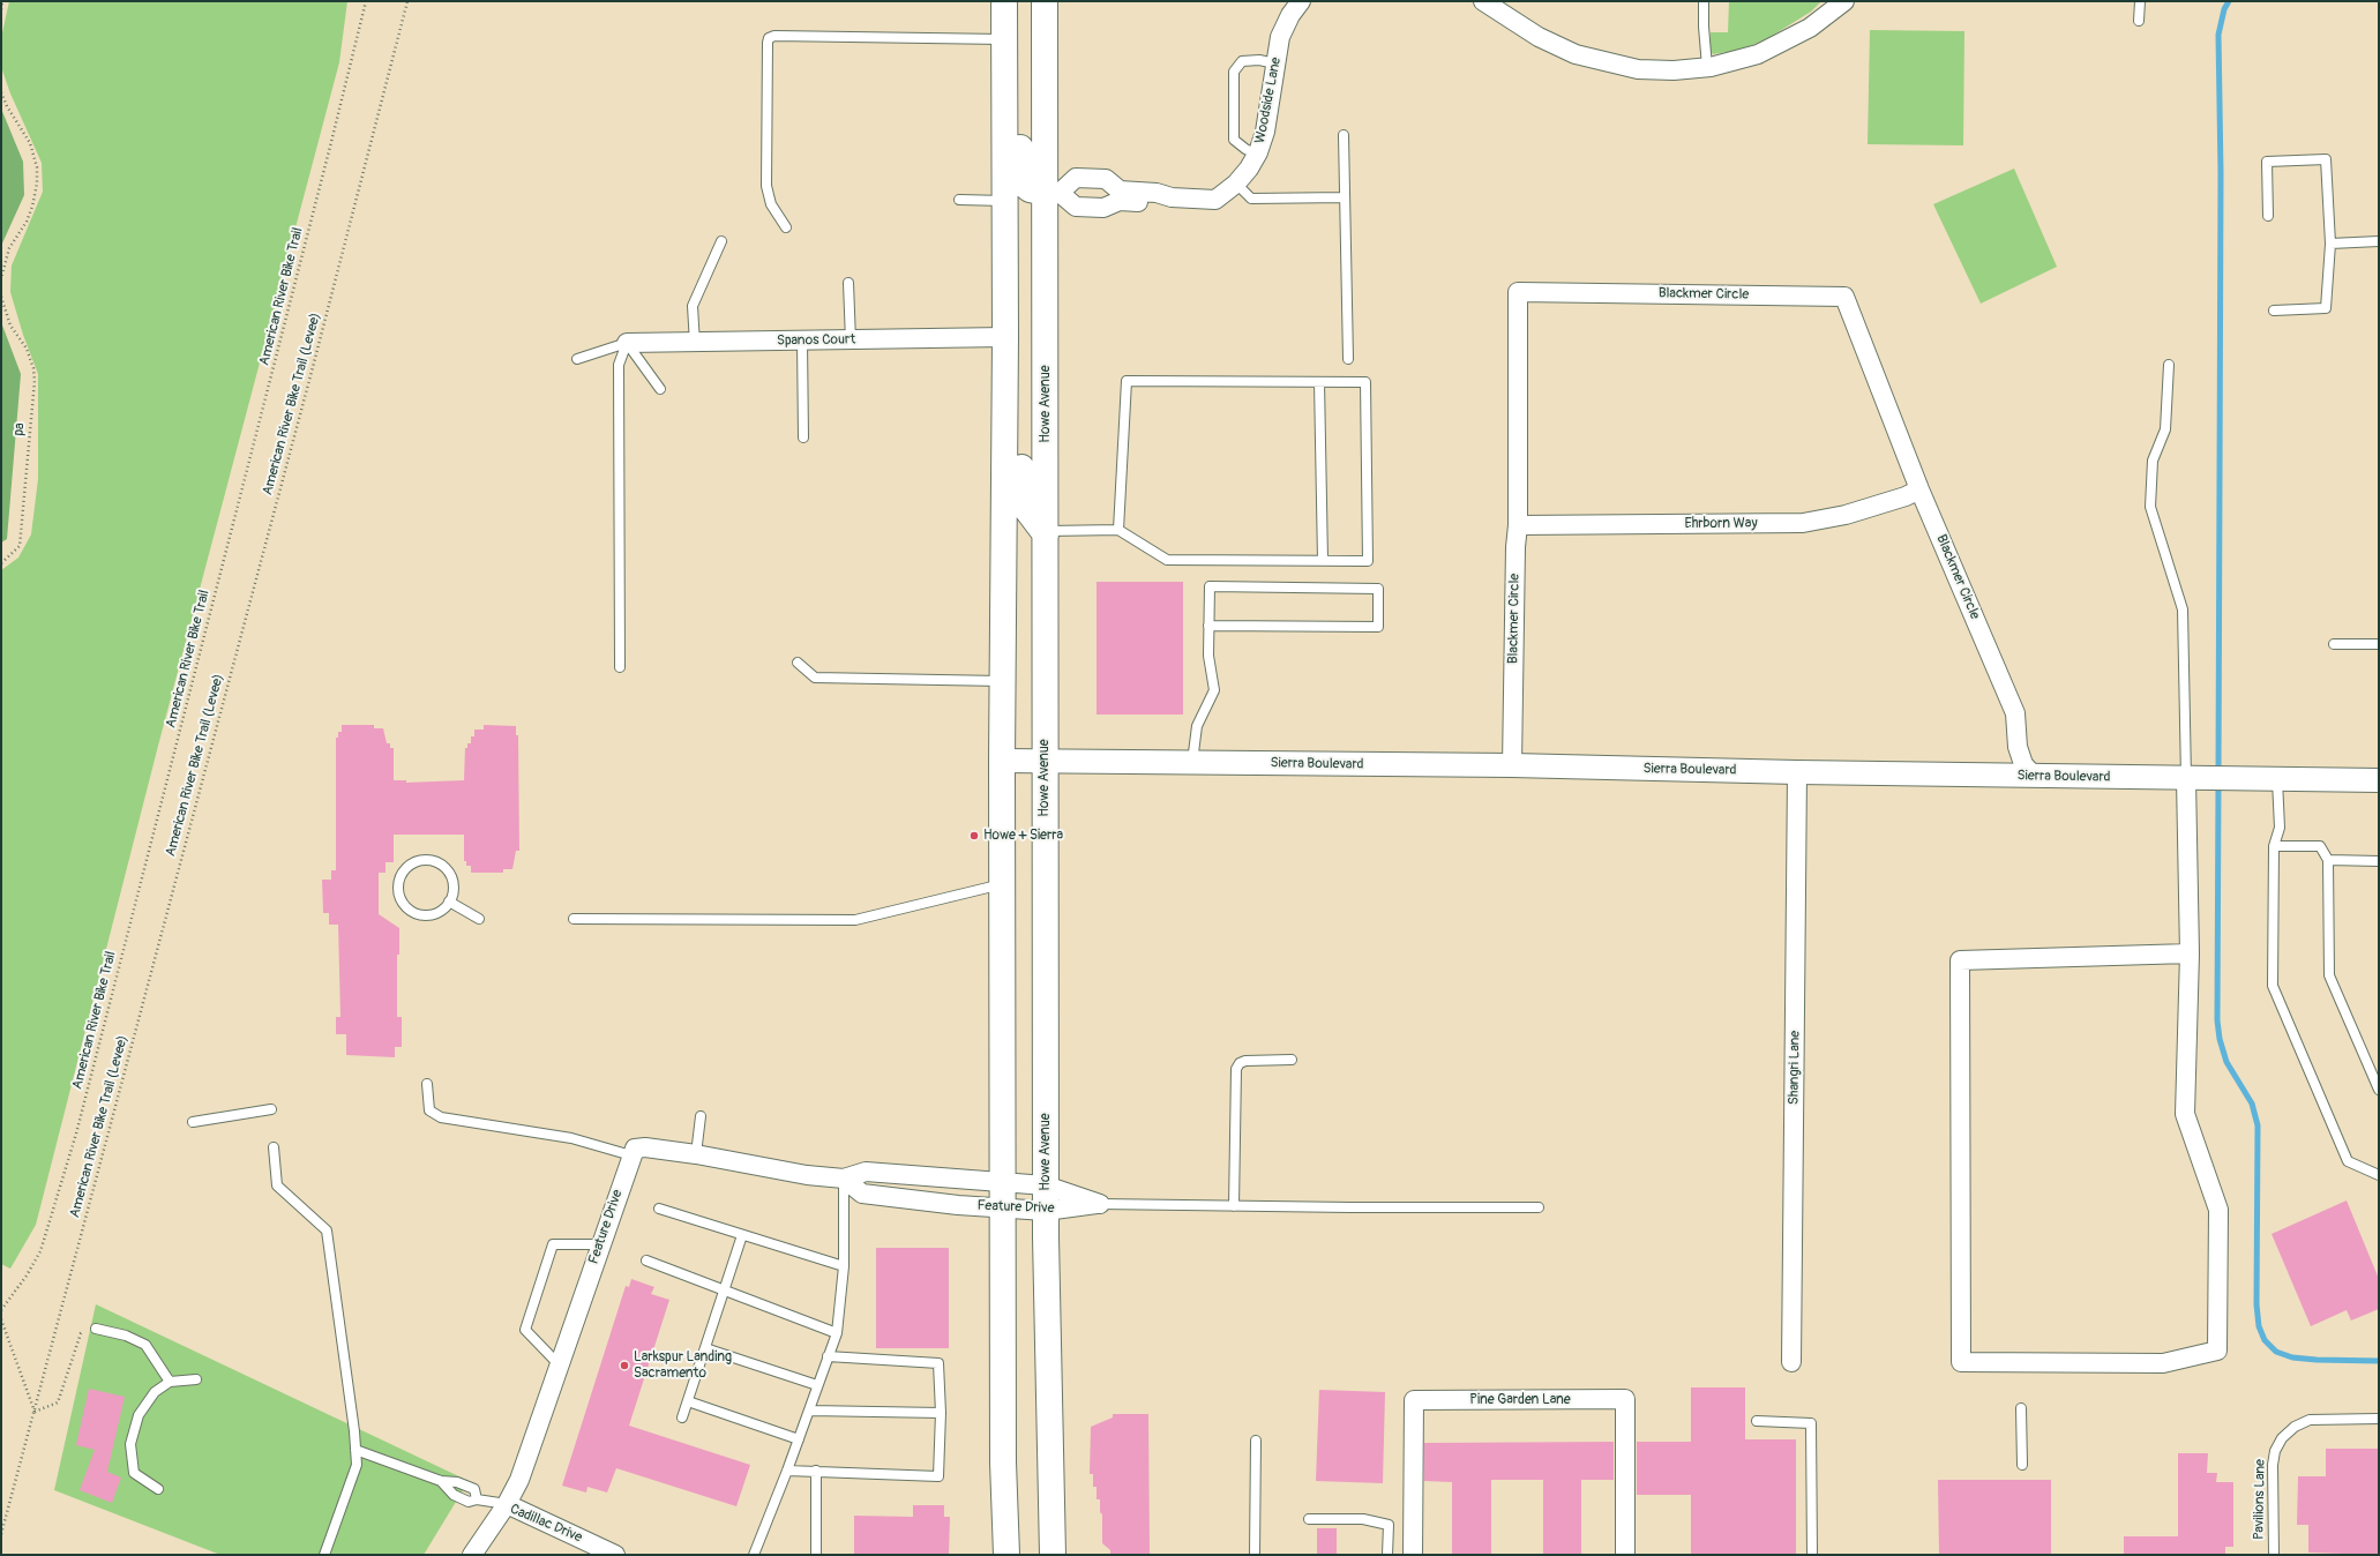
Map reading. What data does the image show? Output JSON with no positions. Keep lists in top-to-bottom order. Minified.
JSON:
{"streets":{"main road":["Howe Avenue"],"street":["Woodside Lane","Blackmer Circle","Spanos Court","Ehrborn Way","Sierra Boulevard","Shangri Lane","Feature Drive","Pine Garden Lane","Cadillac Drive"],"lane":["Pavilions Lane"],"path":["American River Bike Trail","American River Bike Trail (Levee)","pa"]},"crossings":[["Woodside Lane","Howe Avenue"],["Blackmer Circle","Ehrborn Way"],["Blackmer Circle","Sierra Boulevard"],["Howe Avenue","Sierra Boulevard"],["Howe Avenue","Feature Drive"],["Sierra Boulevard","Shangri Lane"],["Feature Drive","Cadillac Drive"]],"places":["Howe + Sierra","Larkspur Landing Sacramento"]}
